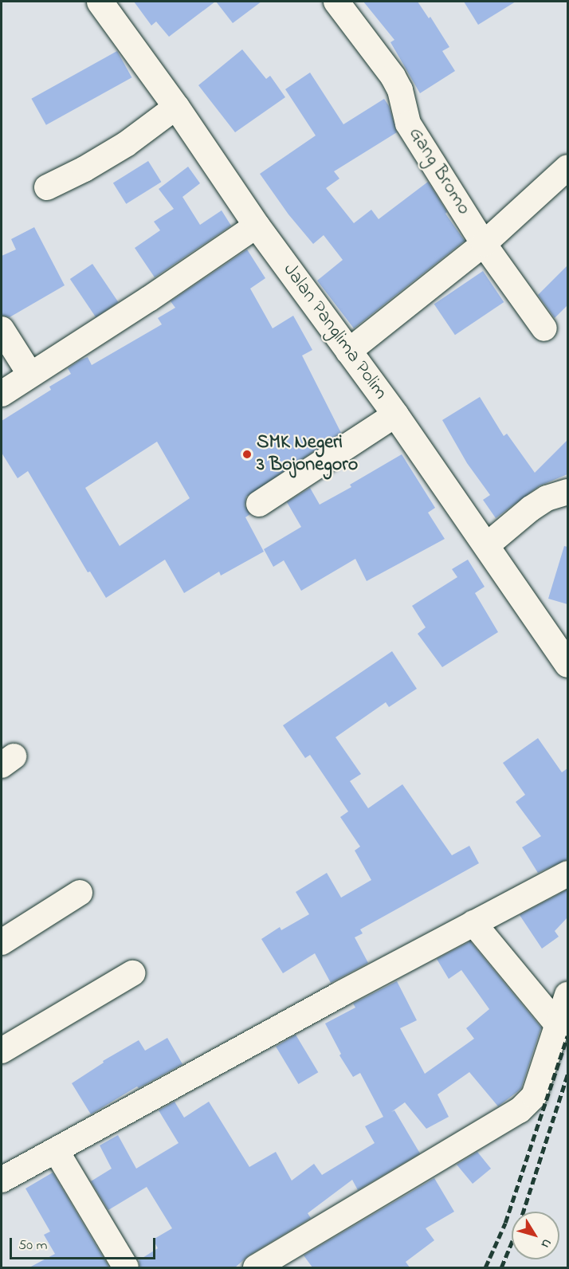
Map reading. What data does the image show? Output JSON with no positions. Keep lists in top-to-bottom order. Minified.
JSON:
{"streets":{"main road":["Jalan Panglima Polim"],"street":["Gang Bromo"]},"places":["SMK Negeri 3 Bojonegoro"],"scale_bar":"50 m","north":"bottom right"}
